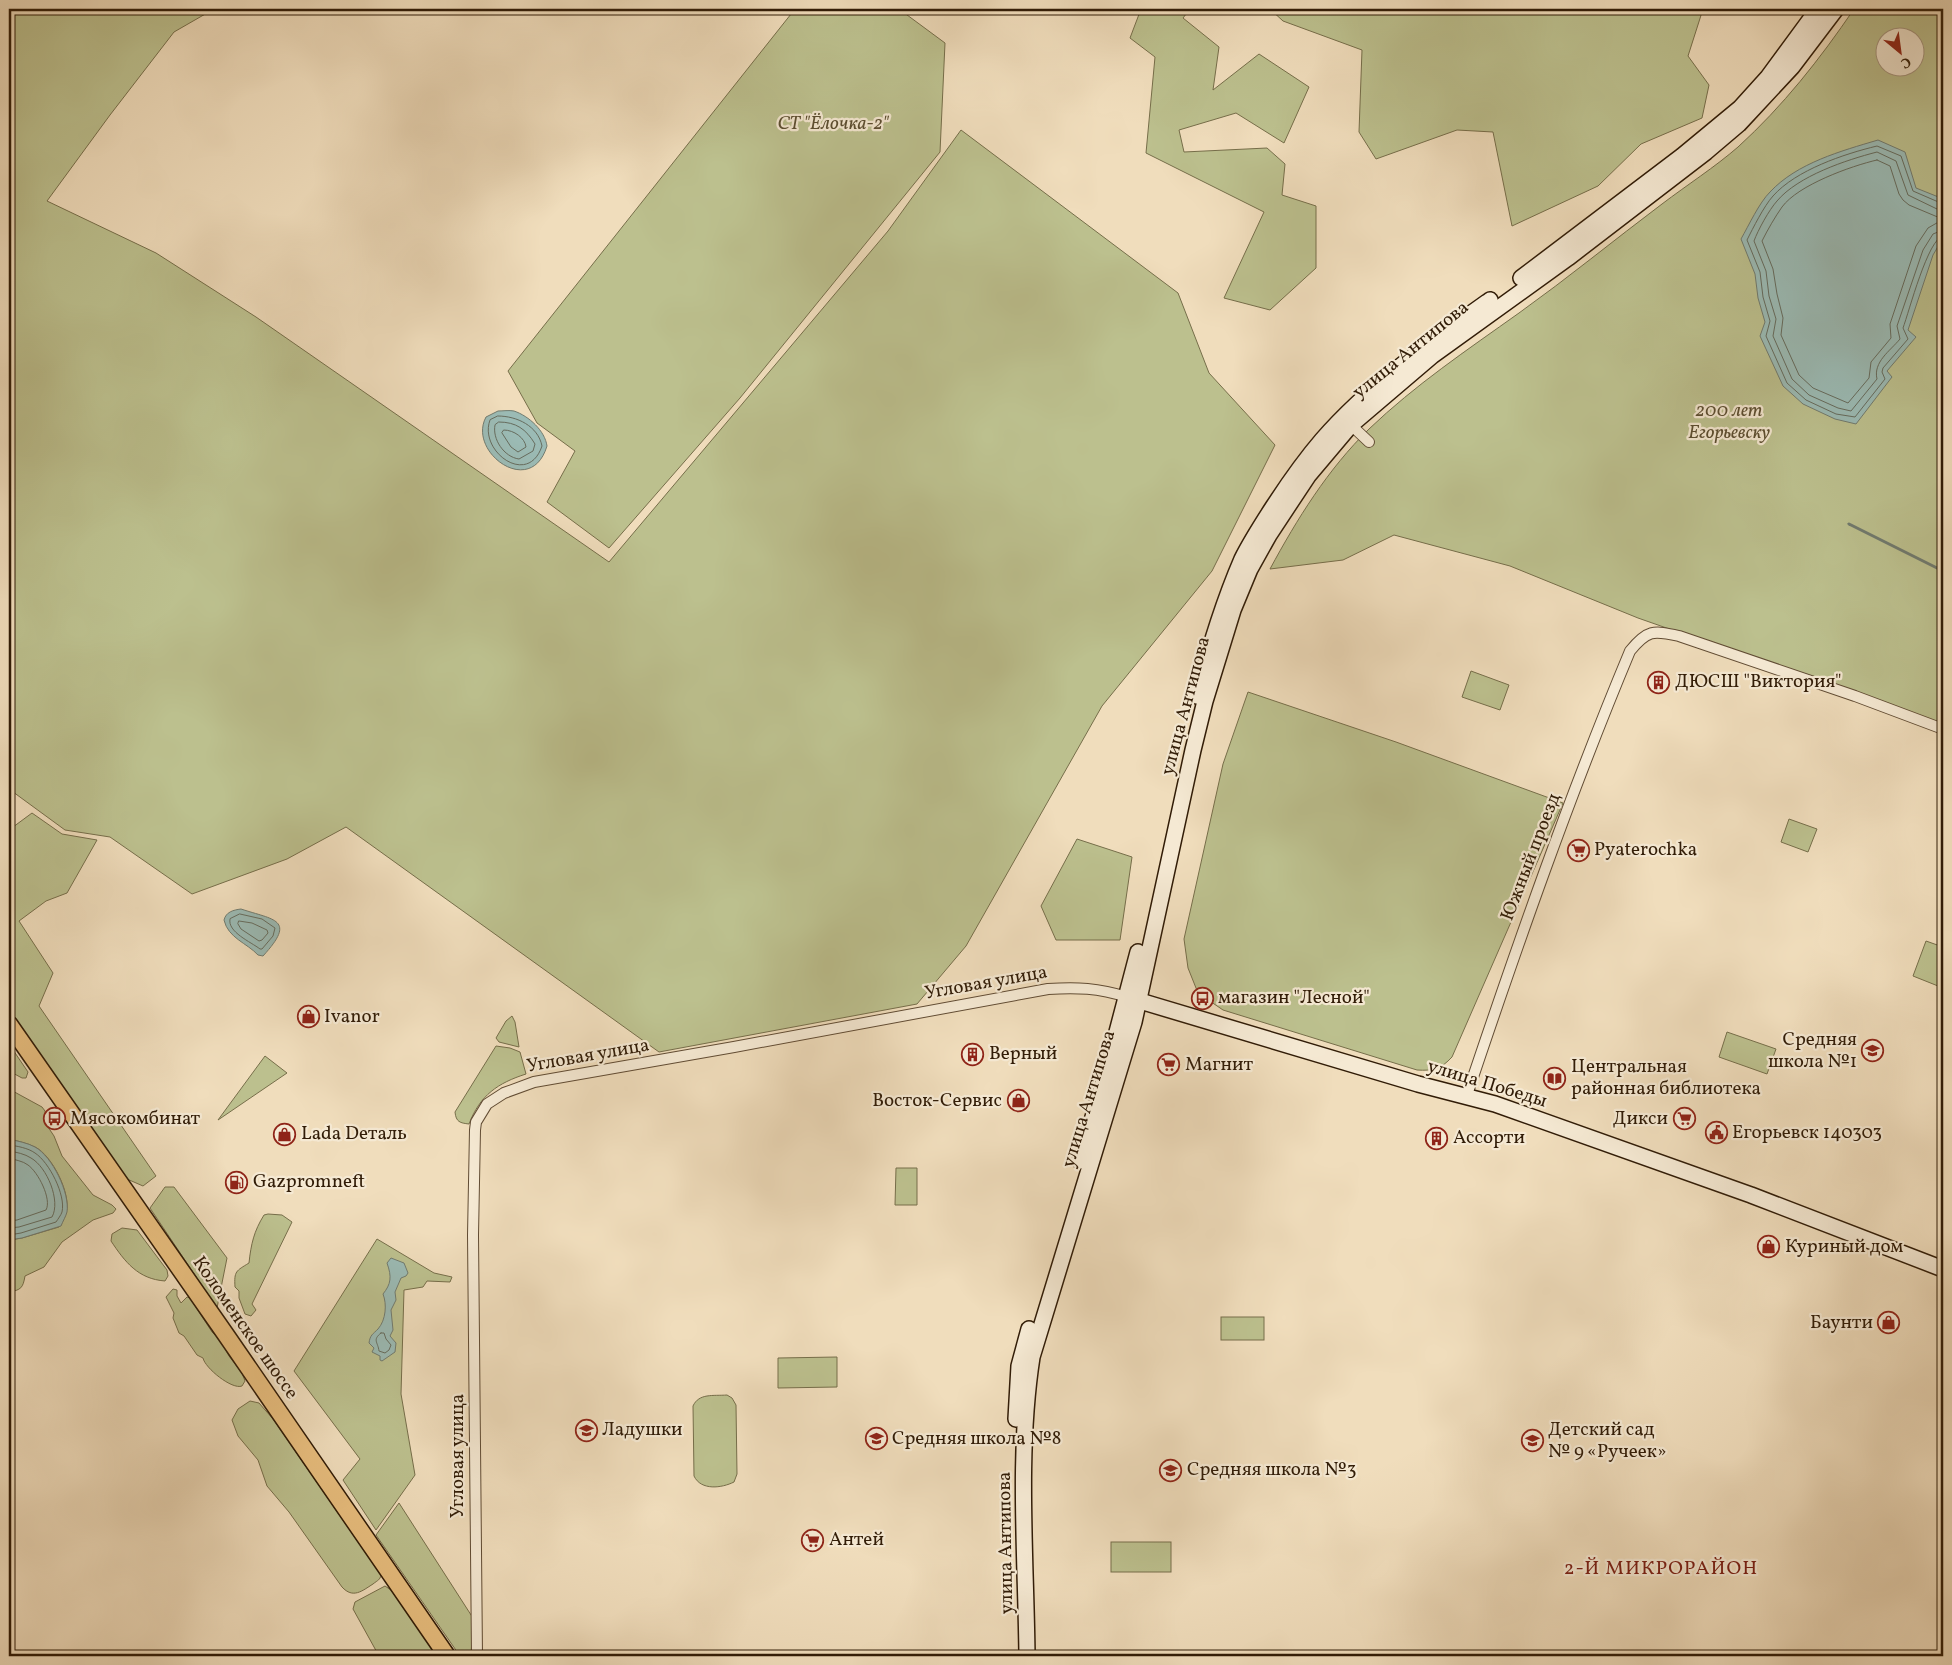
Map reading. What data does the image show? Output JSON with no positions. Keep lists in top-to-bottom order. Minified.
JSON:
{"streets":{"main road":["улица Антипова","улица Победы","Коломенское шоссе"],"street":["Южный проезд","Угловая улица"]},"crossings":[["улица Антипова","Угловая улица"],["улица Антипова","улица Победы"],["Южный проезд","улица Победы"],["Угловая улица","улица Победы"]],"districts":["2-Й МИКРОРАЙОН"],"parks":["СТ \"Ёлочка-2\"","200 лет Егорьевску"],"places":{"building":["ДЮСШ \"Виктория\"","Верный","Ассорти"],"supermarket":["Pyaterochka","Магнит","Дикси","Антей"],"bus stop":["магазин \"Лесной\"","Мясокомбинат"],"shop":["Ivanor","Восток-Сервис","Lada Dеталь","Куриный дом","Баунти"],"school or university":["Средняя школа №1","Ладушки","Средняя школа №8","Детский сад № 9 «Ручеек»","Средняя школа №3"],"library":["Центральная районная библиотека"],"public building":["Егорьевск 140303"],"fuel station":["Gazpromneft"]},"north":"bottom right"}
